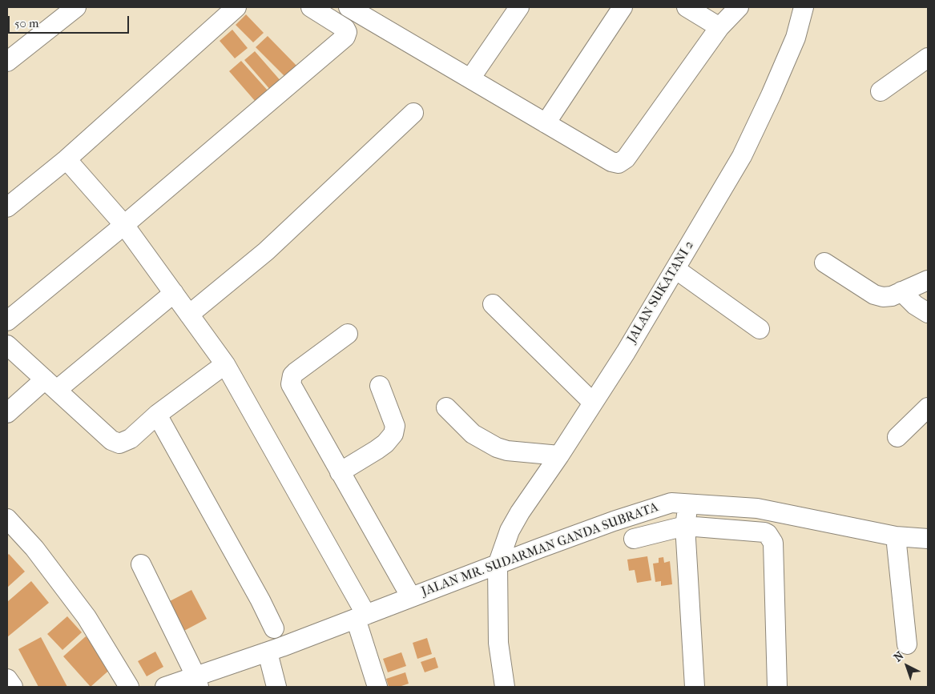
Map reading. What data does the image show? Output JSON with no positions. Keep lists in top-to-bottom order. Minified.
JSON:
{"streets":{"street":["JALAN SUKATANI 2","JALAN MR. SUDARMAN GANDA SUBRATA"]},"crossings":[["JALAN SUKATANI 2","JALAN MR. SUDARMAN GANDA SUBRATA"]],"scale_bar":"50 m","north":"top left"}
